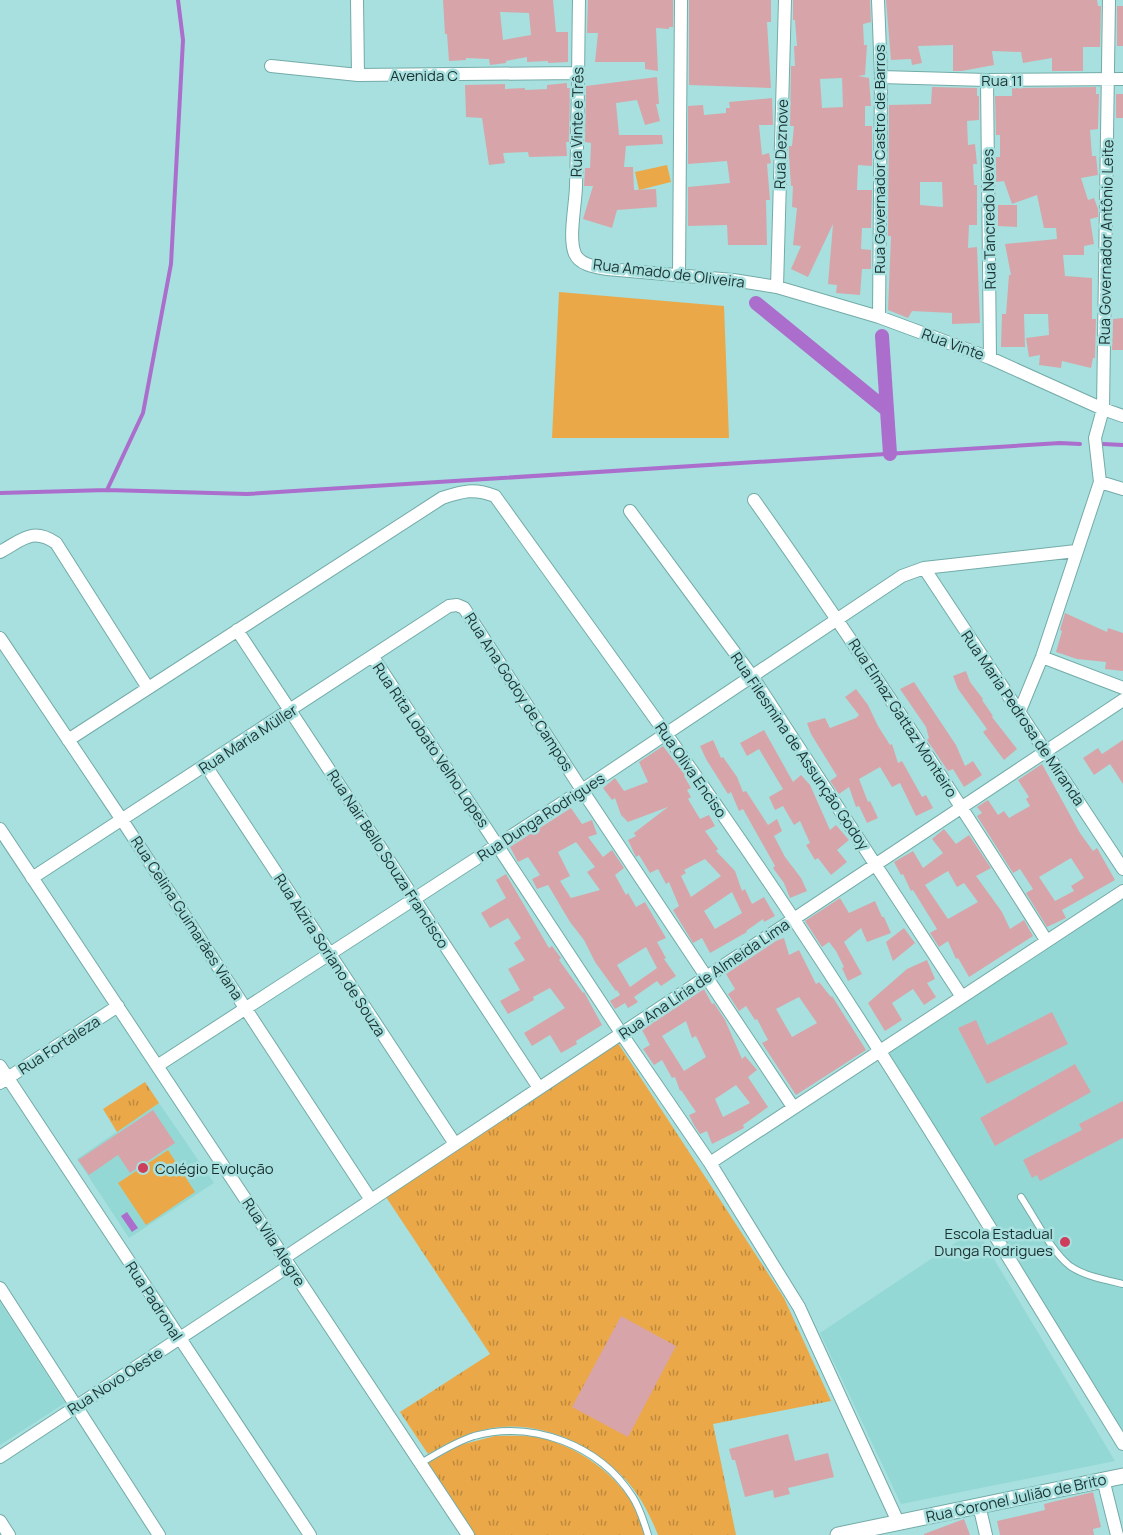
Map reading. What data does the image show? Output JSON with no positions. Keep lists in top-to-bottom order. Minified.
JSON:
{"streets":{"street":["Avenida C","Rua 11","Rua Vinte e Três","Rua Deznove","Rua Governador Castro de Barros","Rua Tancredo Neves","Rua Governador Antônio Leite","Rua Amado de Oliveira","Rua Vinte","Rua Ana Godoy de Campos","Rua Elmaz Gattaz Monteiro","Rua Maria Pedrosa de Miranda","Rua Maria Müller","Rua Rita Lobato Velho Lopes","Rua Filesmina de Assunção Godoy","Rua Oliva Enciso","Rua Dunga Rodrigues","Rua Nair Bello Souza Francisco","Rua Celina Guimarães Viana","Rua Alzira Soriano de Souza","Rua Ana Líria de Almeida Lima","Rua Fortaleza","Rua Vila Alegre","Rua Padronal","Rua Novo Oeste","Rua Coronel Julião de Brito"]},"crossings":[["Avenida C","Rua Vinte e Três"],["Rua 11","Rua Governador Castro de Barros"],["Rua 11","Rua Tancredo Neves"],["Rua 11","Rua Governador Antônio Leite"],["Rua Vinte e Três","Rua Amado de Oliveira"],["Rua Deznove","Rua Amado de Oliveira"],["Rua Deznove","Rua Vinte"],["Rua Governador Castro de Barros","Rua Vinte"],["Rua Tancredo Neves","Rua Vinte"],["Rua Governador Antônio Leite","Rua Vinte"],["Rua Amado de Oliveira","Rua Vinte"],["Rua Ana Godoy de Campos","Rua Maria Müller"],["Rua Ana Godoy de Campos","Rua Dunga Rodrigues"],["Rua Ana Godoy de Campos","Rua Ana Líria de Almeida Lima"],["Rua Elmaz Gattaz Monteiro","Rua Dunga Rodrigues"],["Rua Elmaz Gattaz Monteiro","Rua Ana Líria de Almeida Lima"],["Rua Maria Pedrosa de Miranda","Rua Dunga Rodrigues"],["Rua Maria Pedrosa de Miranda","Rua Ana Líria de Almeida Lima"],["Rua Maria Müller","Rua Rita Lobato Velho Lopes"],["Rua Maria Müller","Rua Nair Bello Souza Francisco"],["Rua Maria Müller","Rua Celina Guimarães Viana"],["Rua Maria Müller","Rua Alzira Soriano de Souza"],["Rua Maria Müller","Rua Vila Alegre"],["Rua Rita Lobato Velho Lopes","Rua Dunga Rodrigues"],["Rua Rita Lobato Velho Lopes","Rua Ana Líria de Almeida Lima"],["Rua Rita Lobato Velho Lopes","Rua Coronel Julião de Brito"],["Rua Filesmina de Assunção Godoy","Rua Dunga Rodrigues"],["Rua Filesmina de Assunção Godoy","Rua Ana Líria de Almeida Lima"],["Rua Oliva Enciso","Rua Dunga Rodrigues"],["Rua Oliva Enciso","Rua Nair Bello Souza Francisco"],["Rua Oliva Enciso","Rua Ana Líria de Almeida Lima"],["Rua Dunga Rodrigues","Rua Nair Bello Souza Francisco"],["Rua Dunga Rodrigues","Rua Celina Guimarães Viana"],["Rua Dunga Rodrigues","Rua Alzira Soriano de Souza"],["Rua Dunga Rodrigues","Rua Vila Alegre"],["Rua Nair Bello Souza Francisco","Rua Ana Líria de Almeida Lima"],["Rua Celina Guimarães Viana","Rua Ana Líria de Almeida Lima"],["Rua Alzira Soriano de Souza","Rua Ana Líria de Almeida Lima"],["Rua Ana Líria de Almeida Lima","Rua Vila Alegre"],["Rua Ana Líria de Almeida Lima","Rua Novo Oeste"],["Rua Fortaleza","Rua Vila Alegre"],["Rua Fortaleza","Rua Padronal"],["Rua Vila Alegre","Rua Novo Oeste"],["Rua Padronal","Rua Novo Oeste"]],"places":["Colégio Evolução","Escola Estadual Dunga Rodrigues"]}
